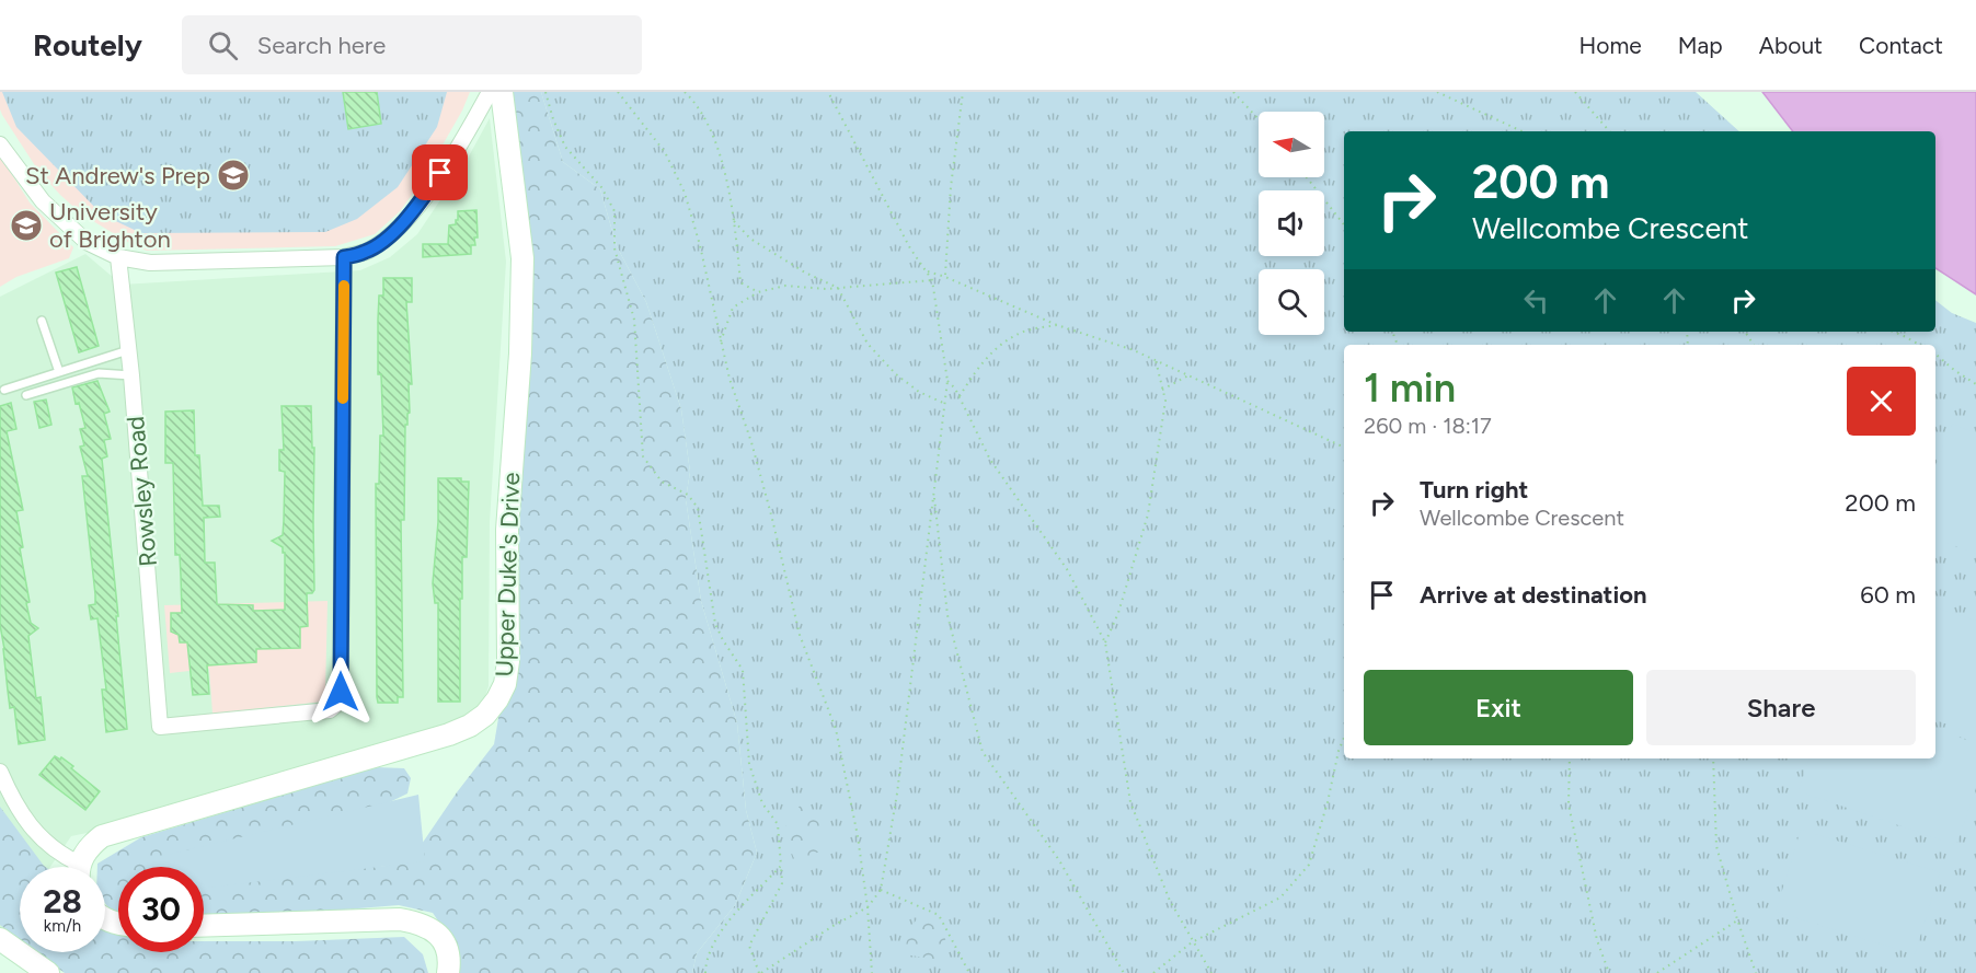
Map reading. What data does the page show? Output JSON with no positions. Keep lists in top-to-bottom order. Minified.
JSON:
{"streets":{"main road":["Upper Duke's Drive"],"street":["Rowsley Road"]},"places":{"school or university":["St Andrew's Prep","University of Brighton"]},"north":"left","page":{"header":"Routely","search":"Search here","nav":["Home","Map","About","Contact"],"turn":["200 m","Wellcombe Crescent"],"heading":["1 min","260 m · 18:17"],"list":[{"name":"Turn right","note":"Wellcombe Crescent","value":"200 m"},{"name":"Arrive at destination","value":"60 m"}],"buttons":["Exit","Share"],"speed":"28 km/h","limit":"30"}}
